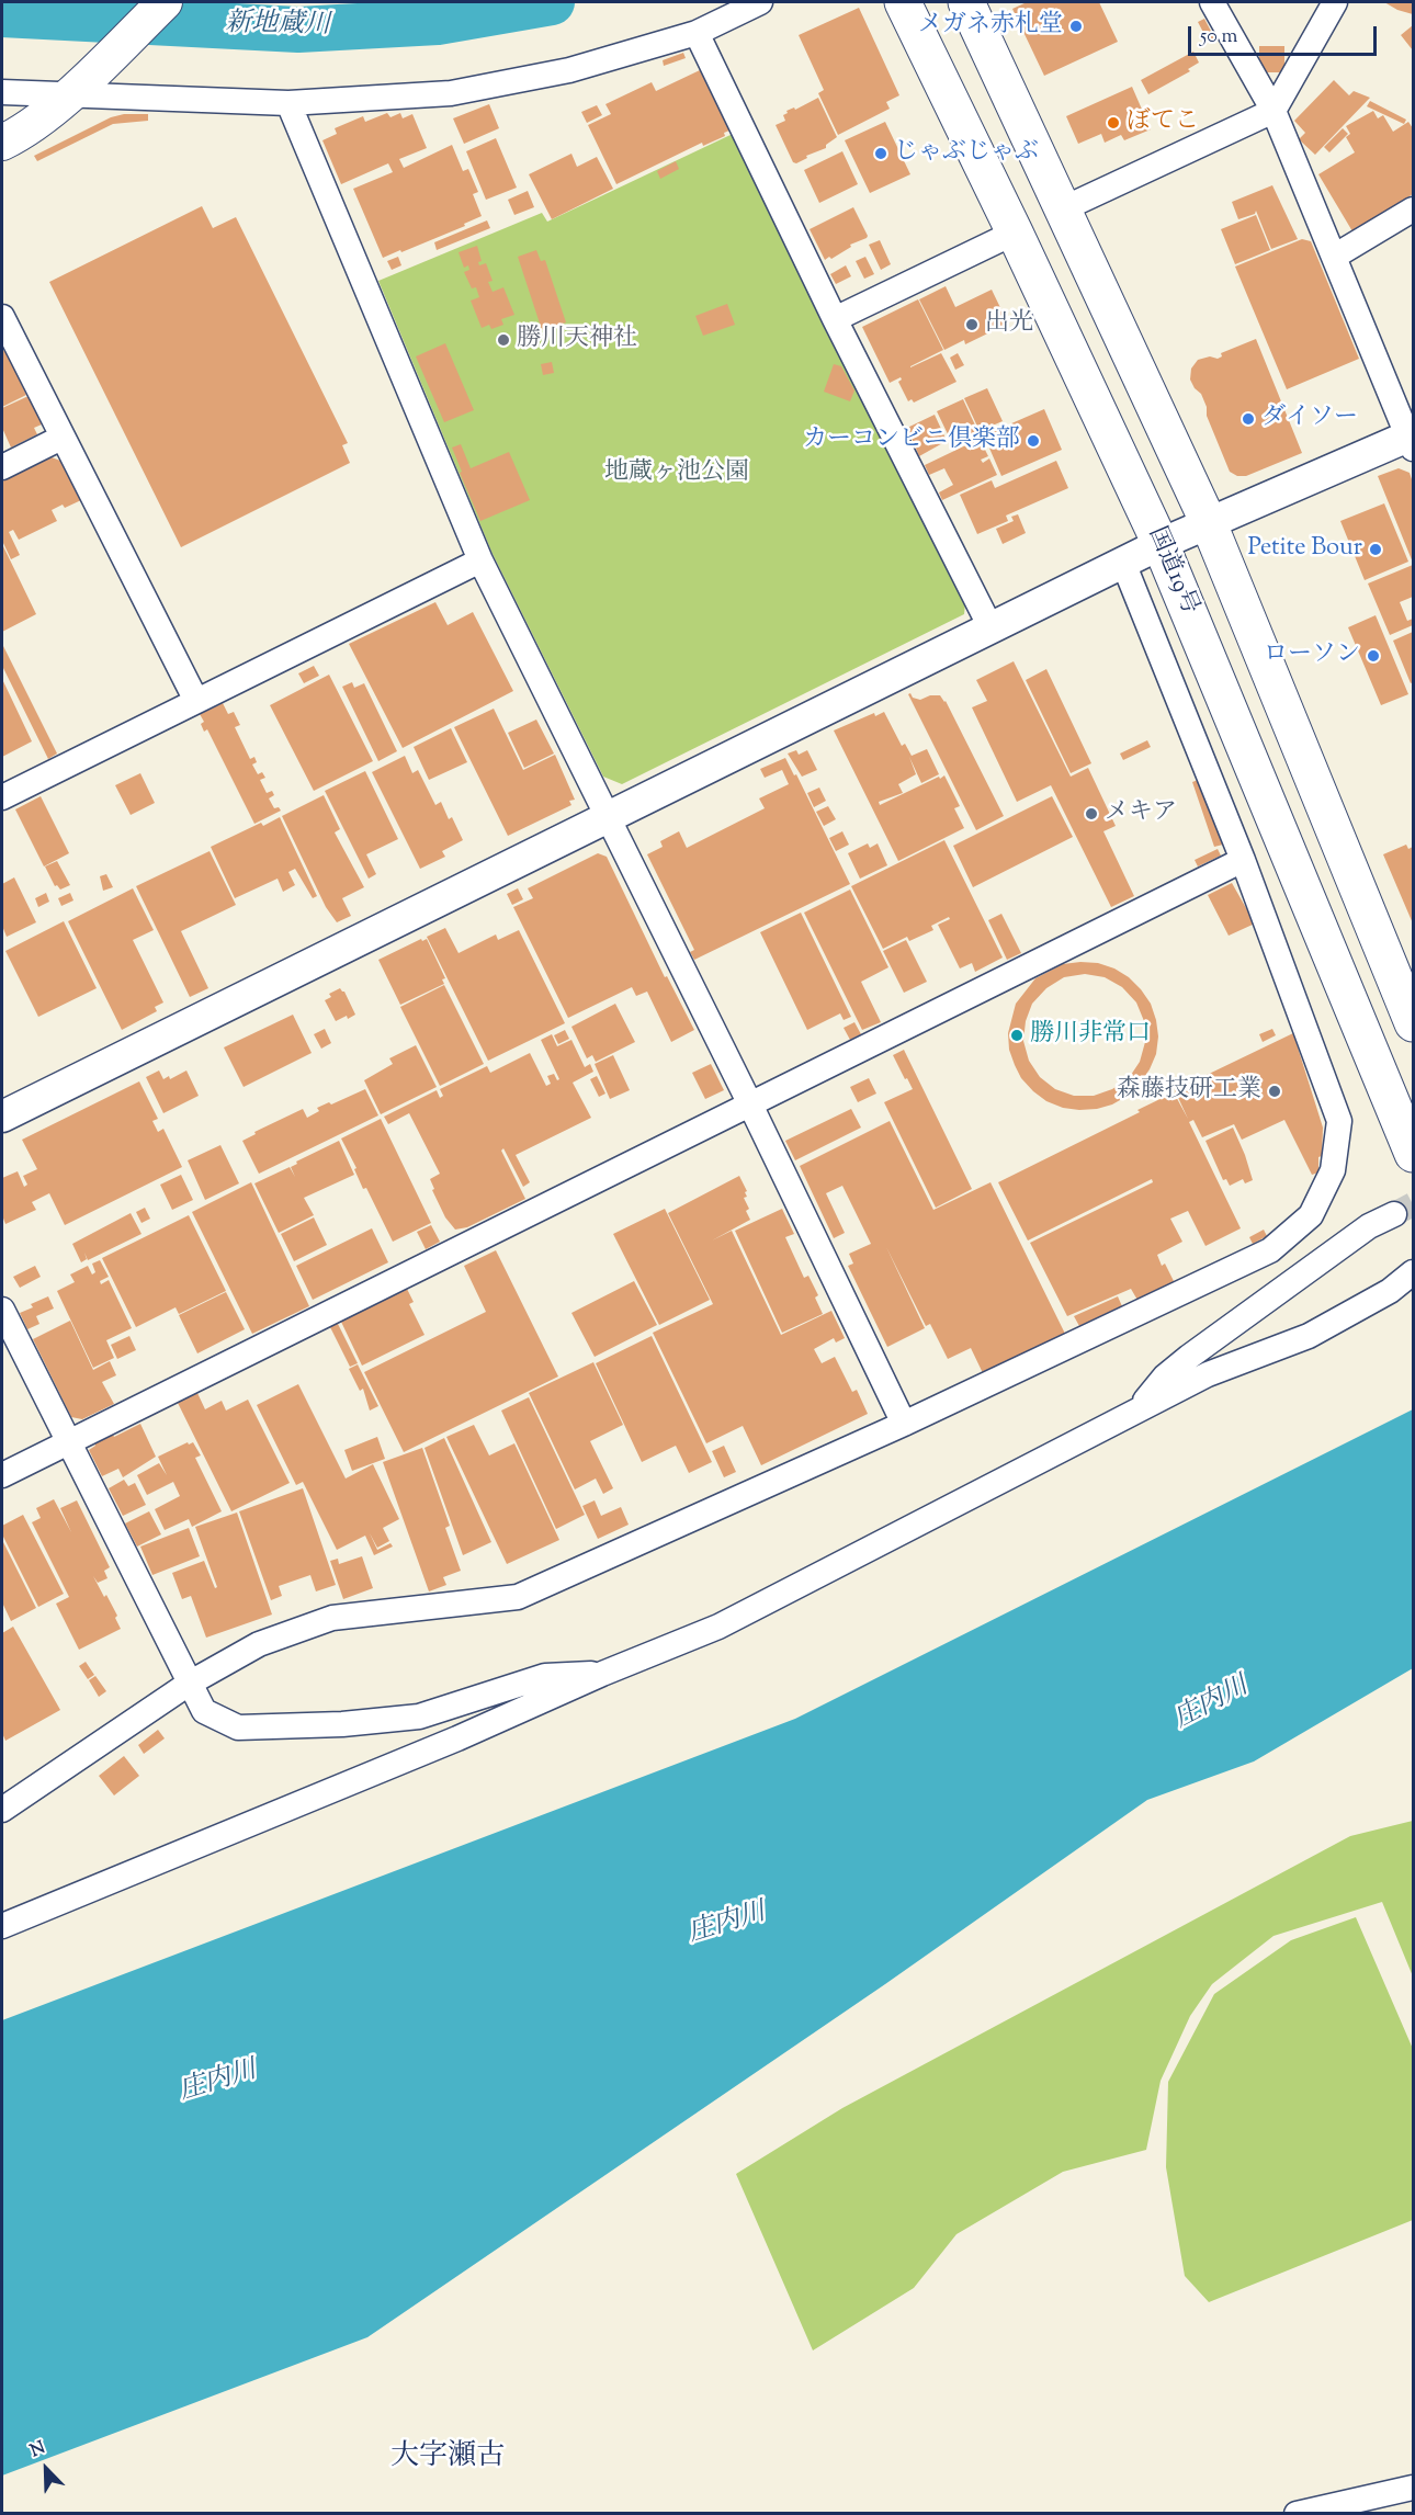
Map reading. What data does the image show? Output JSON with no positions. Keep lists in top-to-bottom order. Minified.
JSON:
{"streets":{"highway":["国道19号"]},"districts":["大字瀬古"],"water":["新地蔵川","庄内川"],"parks":["地蔵ヶ池公園"],"places":["メガネ赤札堂","ぼてこ","じゃぶじゃぶ","出光","勝川天神社","ダイソー","カーコンビニ倶楽部","Petite Bour","ローソン","メキア","勝川非常口","森藤技研工業"],"scale_bar":"50 m","north":"top left"}
